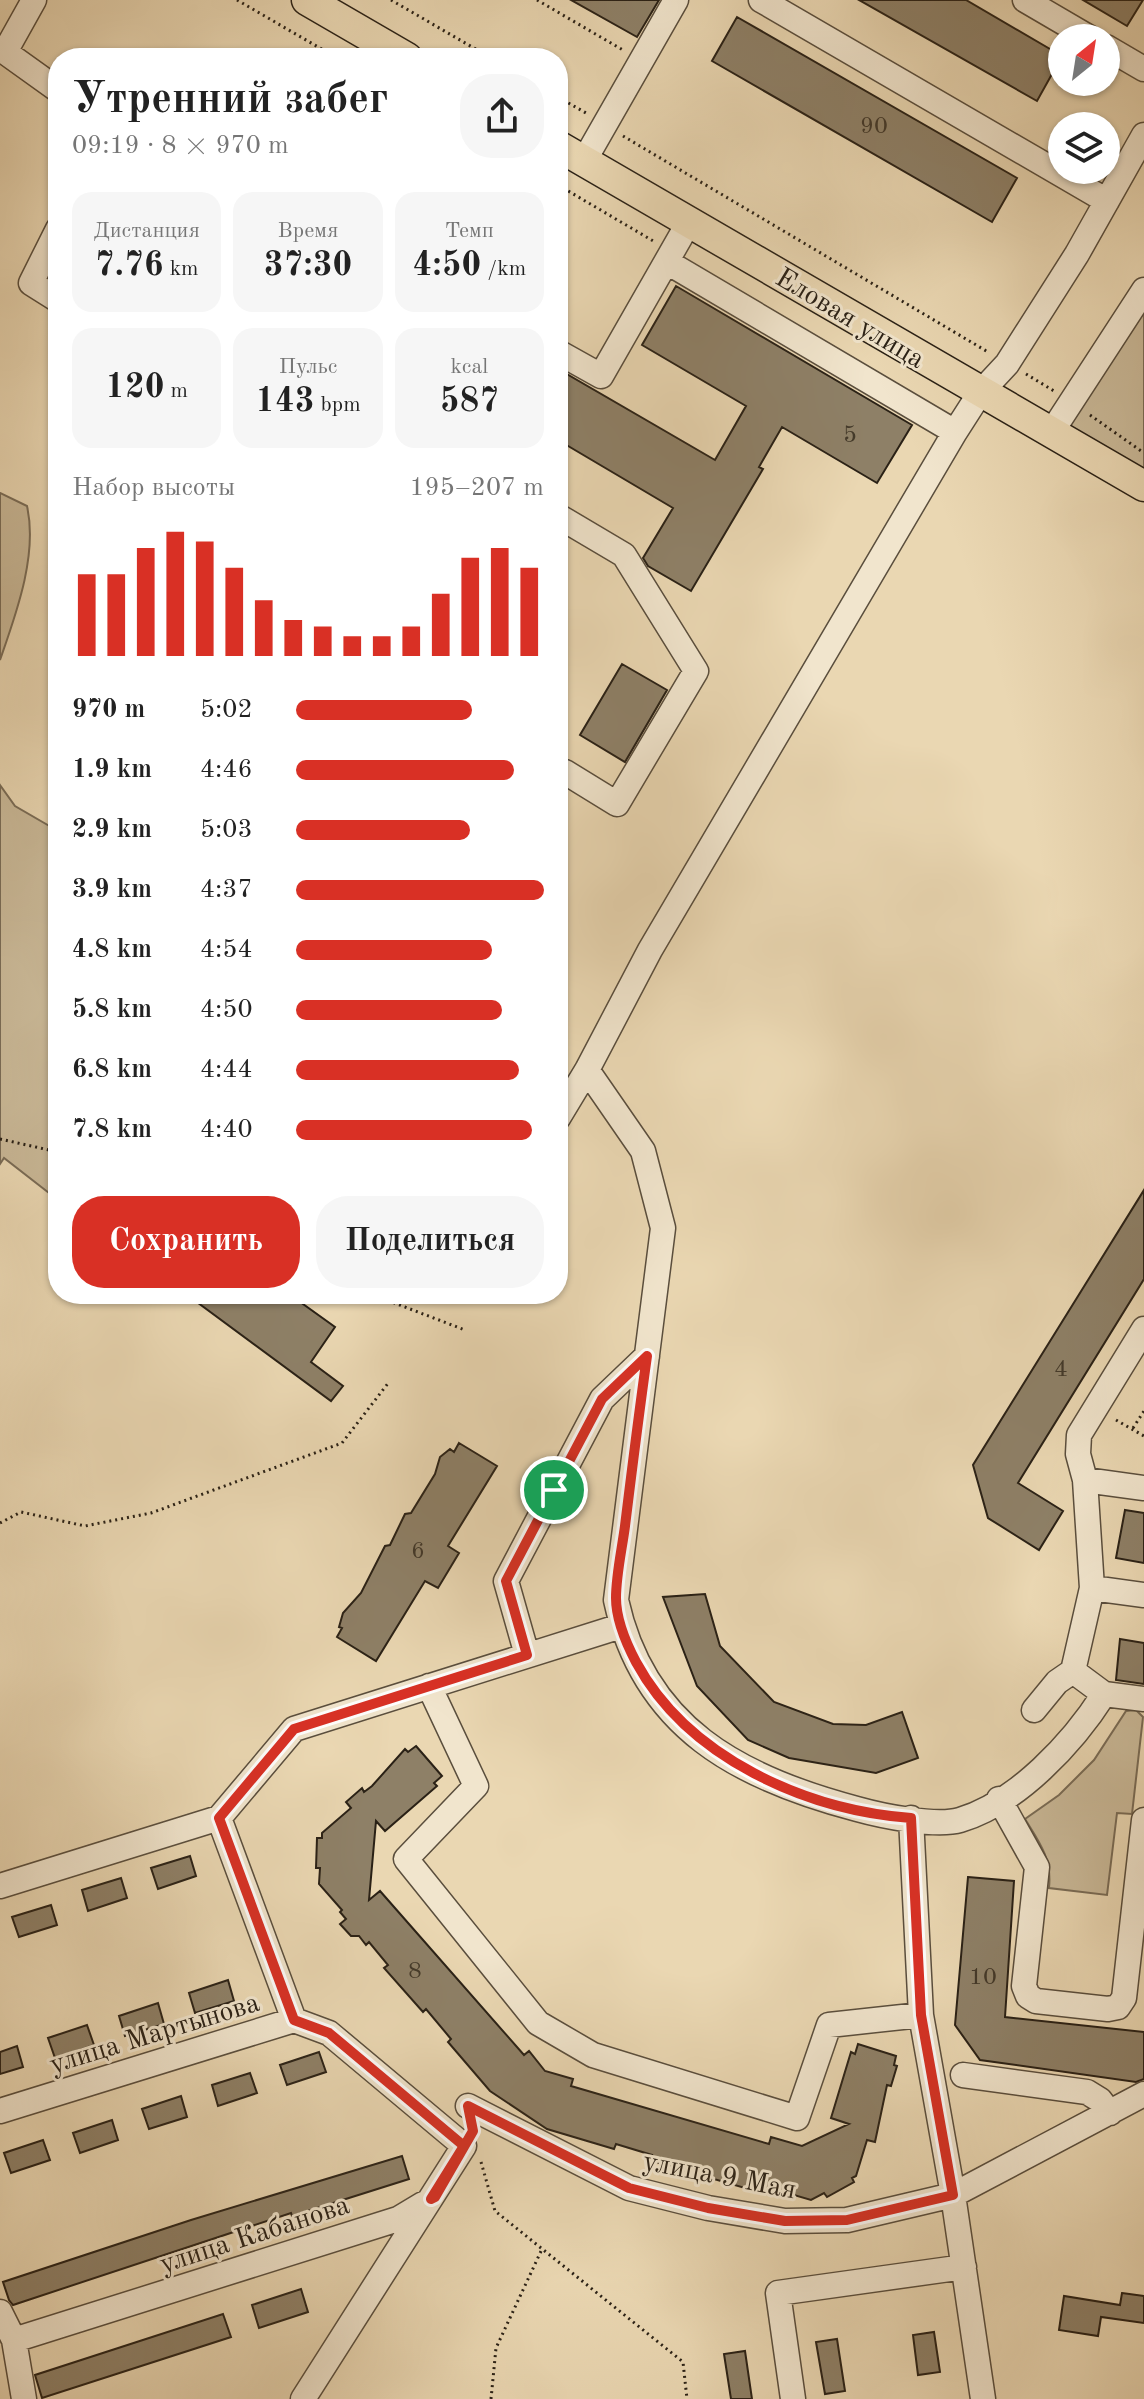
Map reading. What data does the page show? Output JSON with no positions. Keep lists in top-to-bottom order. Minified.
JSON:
{"streets":{"main road":["Еловая улица"],"street":["улица Мартынова","улица 9 Мая","улица Кабанова"]},"crossings":[["улица Мартынова","улица 9 Мая"],["улица Мартынова","улица Кабанова"],["улица 9 Мая","улица Кабанова"]],"house_numbers":["90","5","4","6","8","10"],"north":"top right","page":{"heading":["Утренний забег","09:19 · 8 × 970 m"],"stats":[["Дистанция","7.76 km"],["Время","37:30"],["Темп","4:50 /km"],["120 m"],["Пульс","143 bpm"],["kcal","587"]],"chart":["Набор высоты","195–207 m"],"list":[{"name":"970 m","note":"5:02"},{"name":"1.9 km","note":"4:46"},{"name":"2.9 km","note":"5:03"},{"name":"3.9 km","note":"4:37"},{"name":"4.8 km","note":"4:54"},{"name":"5.8 km","note":"4:50"},{"name":"6.8 km","note":"4:44"},{"name":"7.8 km","note":"4:40"}],"buttons":["Сохранить","Поделиться"]}}
